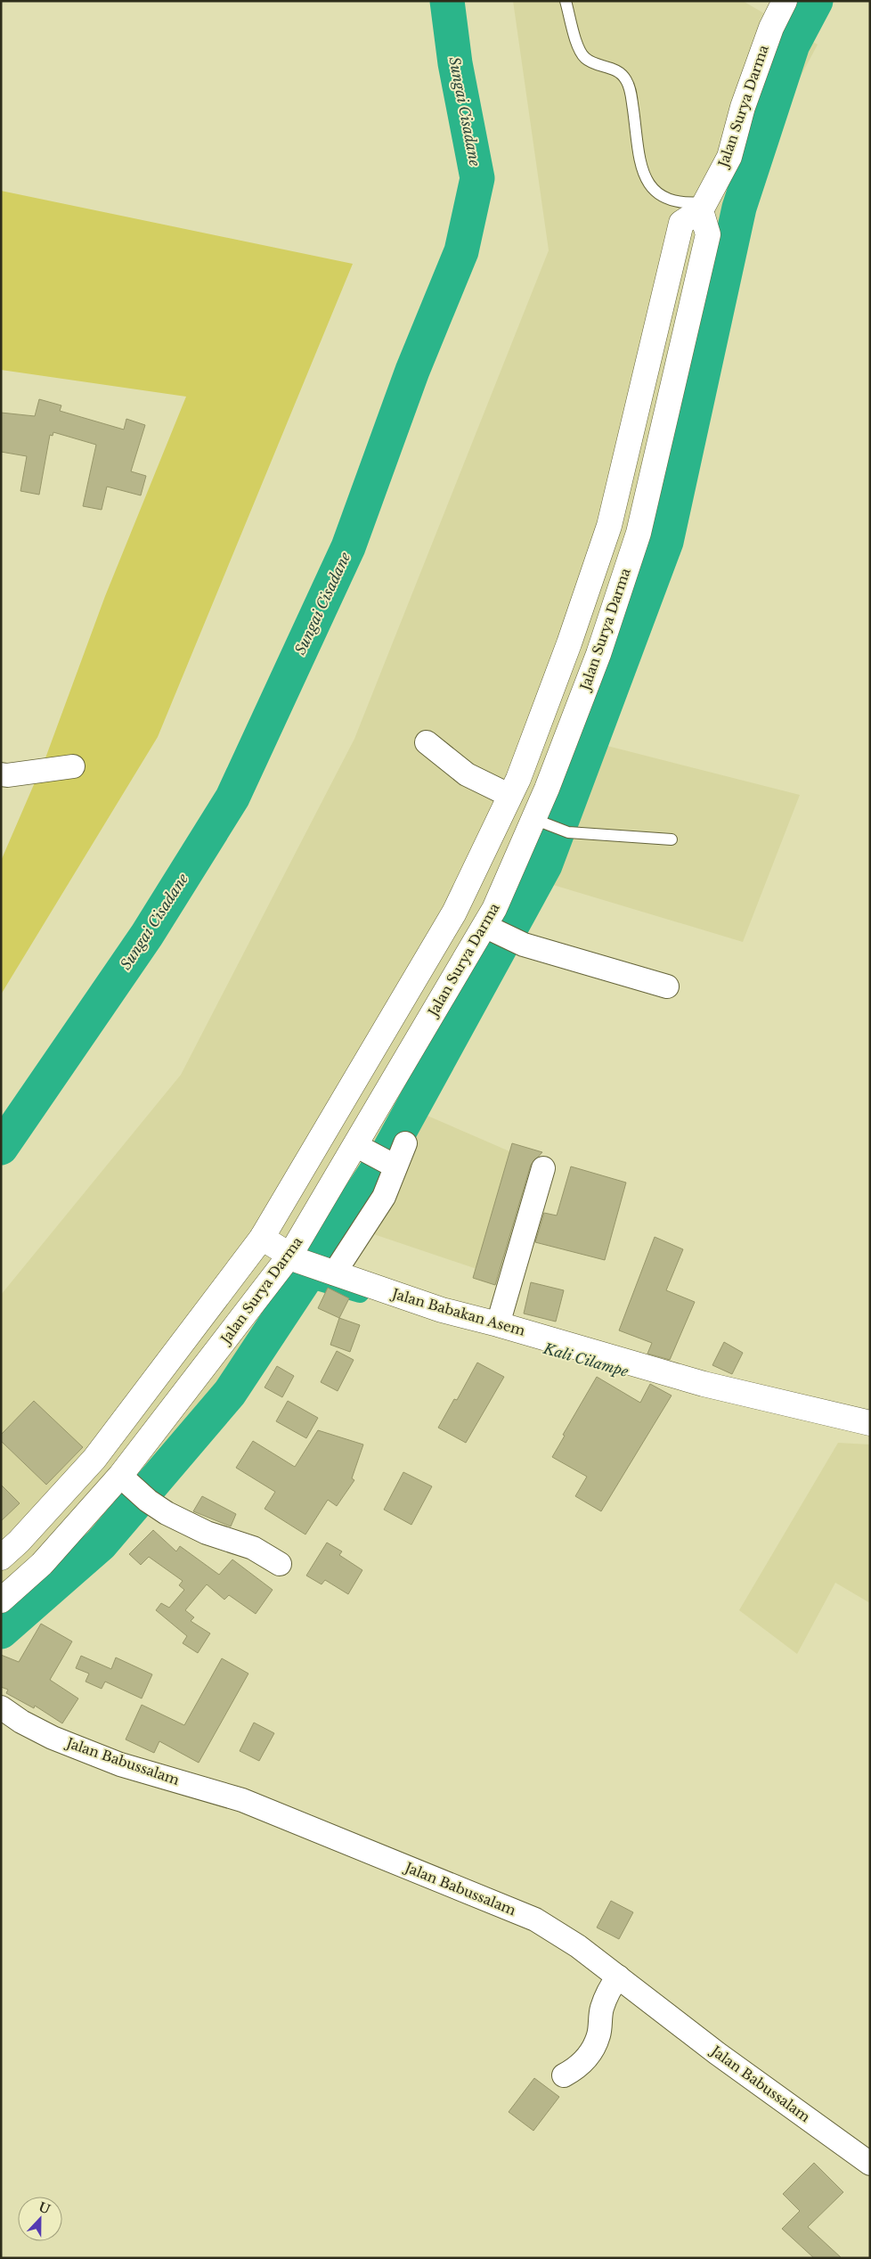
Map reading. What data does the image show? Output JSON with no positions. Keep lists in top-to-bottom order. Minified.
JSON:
{"streets":{"main road":["Jalan Surya Darma","Jalan Babakan Asem"],"street":["Jalan Babussalam"]},"crossings":[["Jalan Surya Darma","Jalan Babakan Asem"]],"water":["Sungai Cisadane","Kali Cilampe"],"north":"top"}
